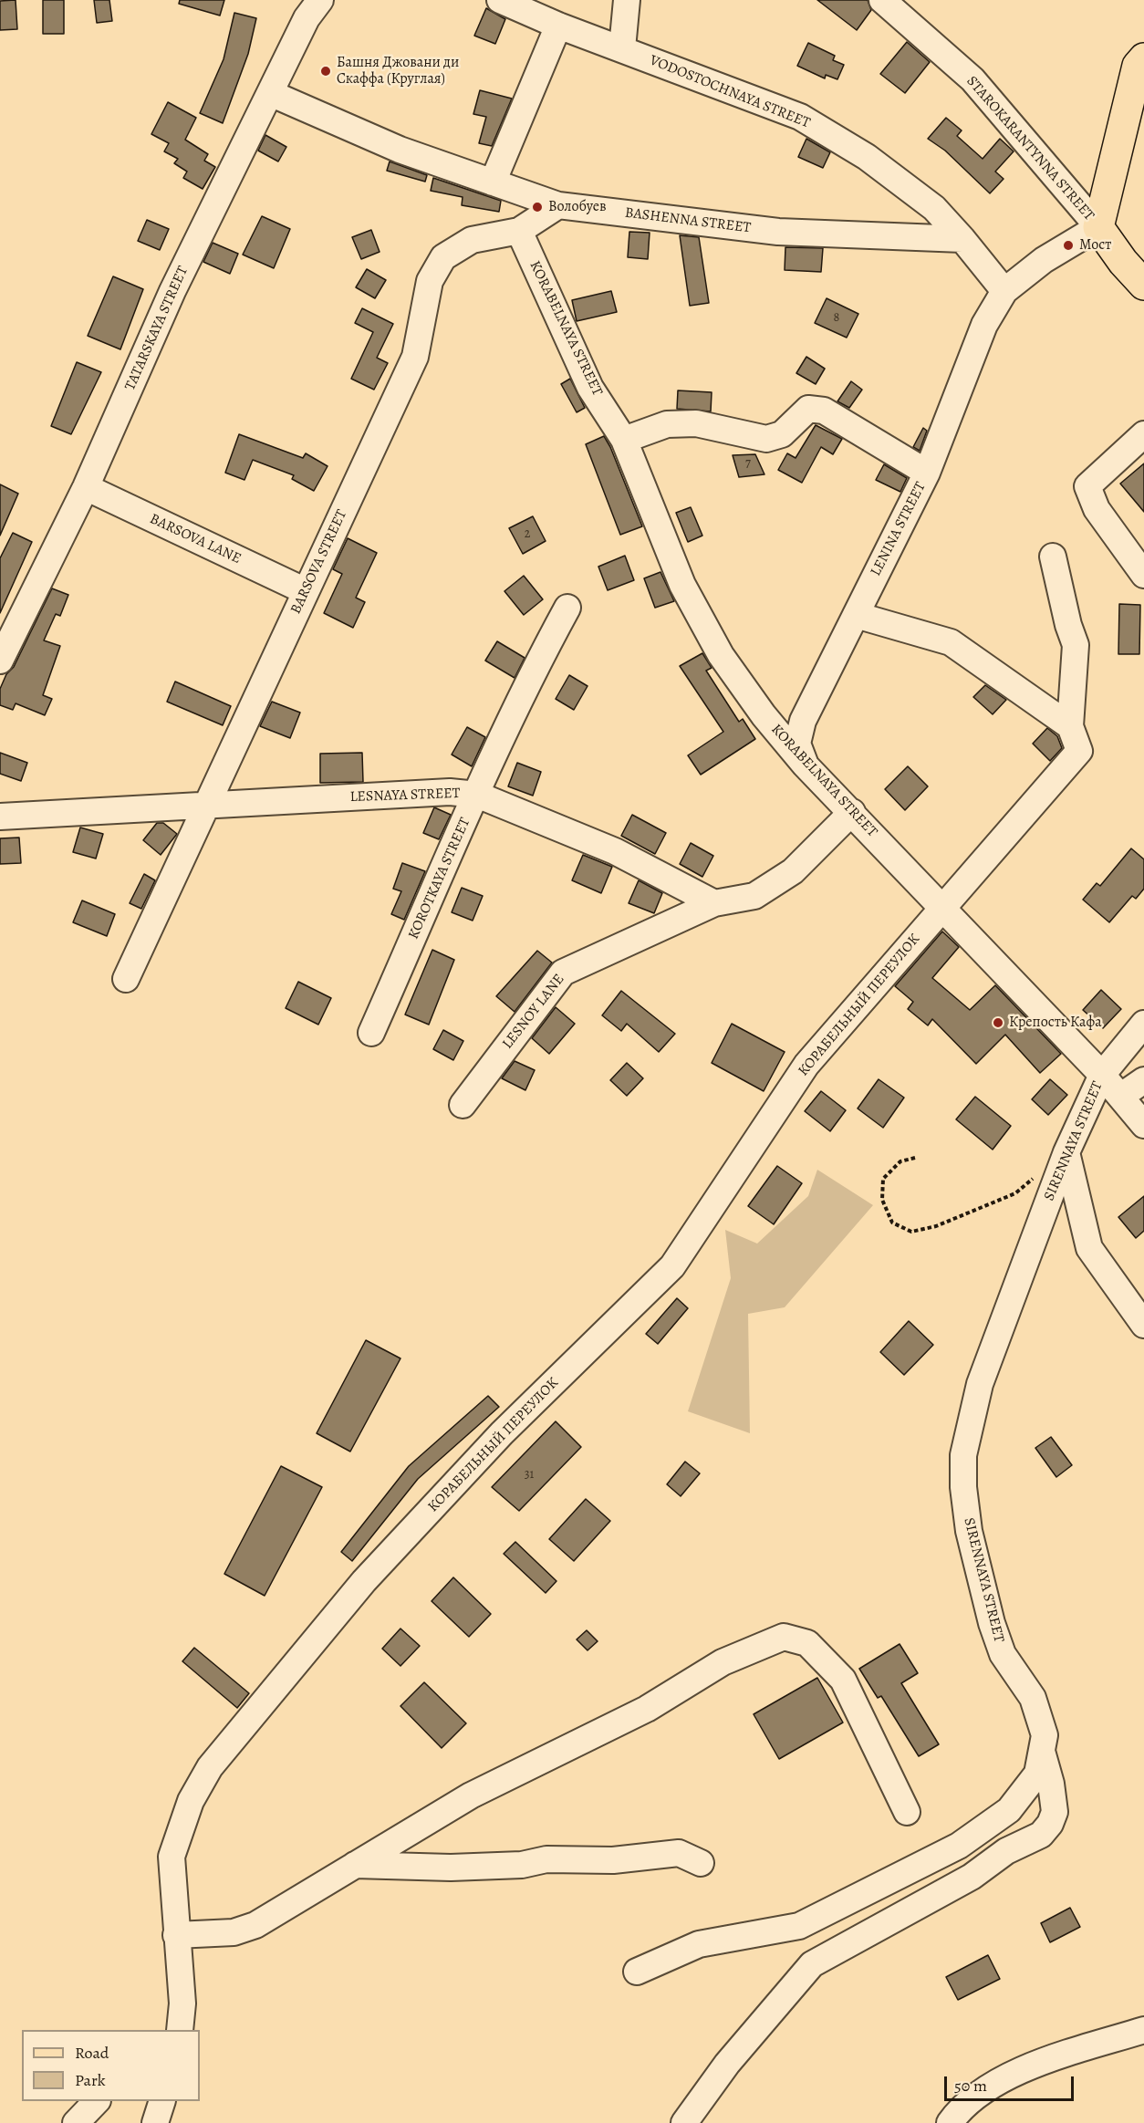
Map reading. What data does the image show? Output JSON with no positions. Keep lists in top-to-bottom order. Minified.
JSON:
{"streets":{"main road":["STAROKARANTYNNA STREET"],"street":["VODOSTOCHNAYA STREET","BASHENNA STREET","TATARSKAYA STREET","KORABELNAYA STREET","LENINA STREET","BARSOVA LANE","BARSOVA STREET","LESNAYA STREET","KOROTKAYA STREET","КОРАБЕЛЬНЫЙ ПЕРЕУЛОК","LESNOY LANE","SIRENNAYA STREET"]},"crossings":[["VODOSTOCHNAYA STREET","BASHENNA STREET"],["VODOSTOCHNAYA STREET","LENINA STREET"],["BASHENNA STREET","TATARSKAYA STREET"],["BASHENNA STREET","BARSOVA STREET"],["TATARSKAYA STREET","BARSOVA LANE"],["KORABELNAYA STREET","LENINA STREET"],["KORABELNAYA STREET","BARSOVA STREET"],["KORABELNAYA STREET","КОРАБЕЛЬНЫЙ ПЕРЕУЛОК"],["KORABELNAYA STREET","SIRENNAYA STREET"],["BARSOVA LANE","BARSOVA STREET"],["BARSOVA STREET","LESNAYA STREET"],["LESNAYA STREET","KOROTKAYA STREET"],["LESNAYA STREET","LESNOY LANE"]],"places":["Башня Джовани ди Скаффа (Круглая)","Волобуев","Мост","Крепость Кафа"],"house_numbers":["8","7","2","31"],"legend":["Road","Park"],"scale_bar":"50 m"}
